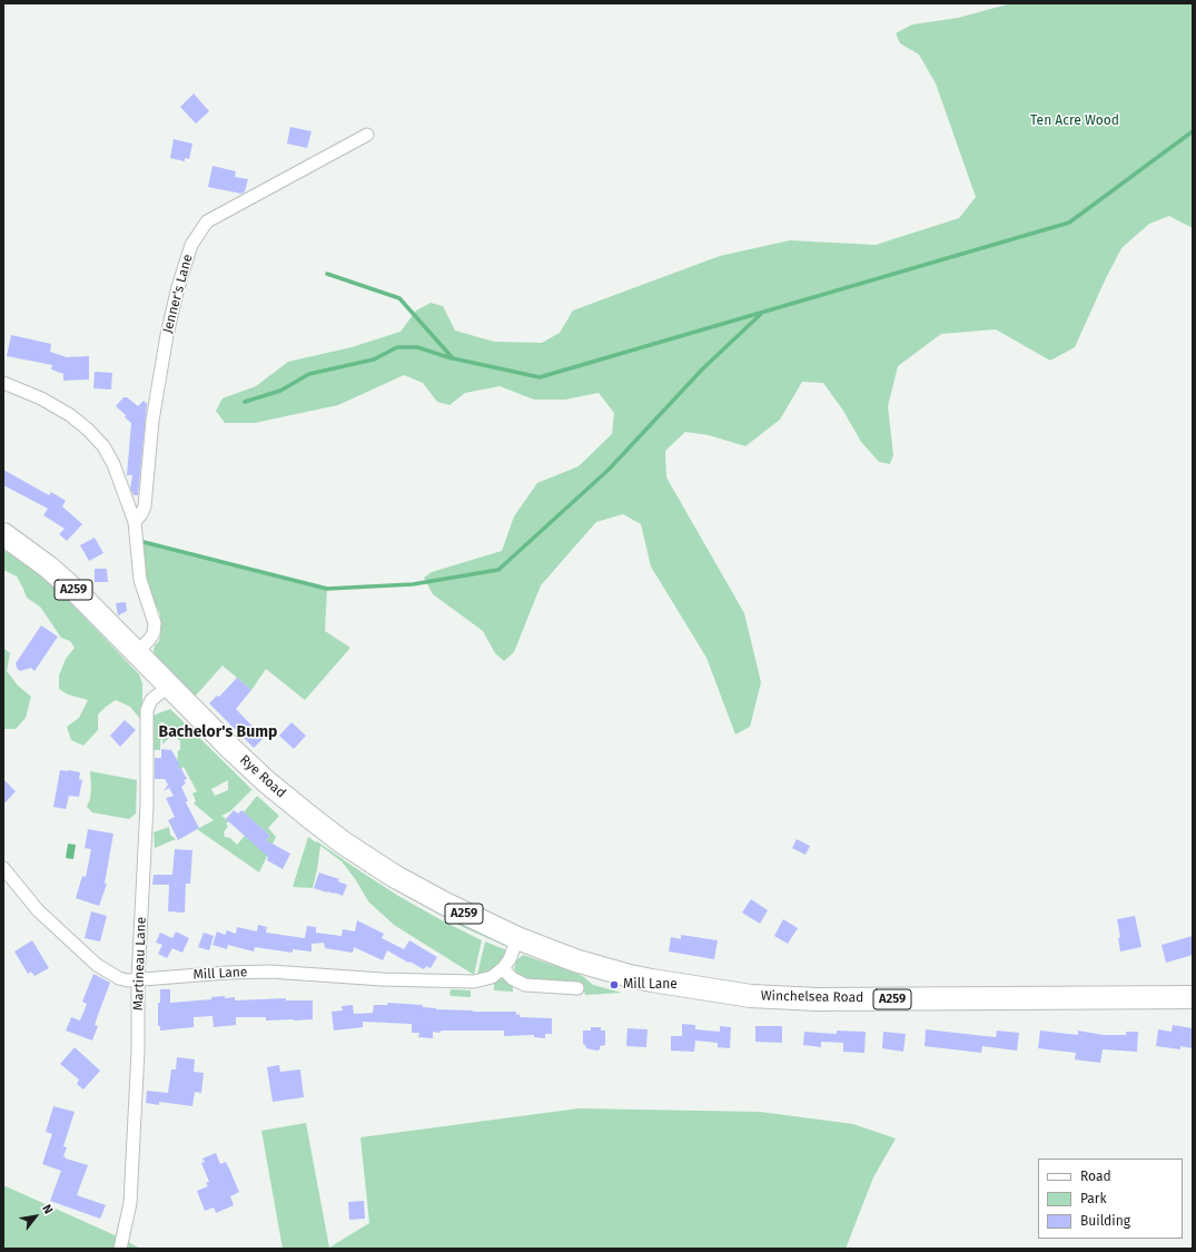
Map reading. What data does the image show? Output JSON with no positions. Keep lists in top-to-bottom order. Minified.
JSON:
{"streets":{"highway":["A259","Rye Road","Winchelsea Road"],"street":["Jenner's Lane","Martineau Lane","Mill Lane"]},"crossings":[["Rye Road","Martineau Lane"],["Rye Road","Winchelsea Road"],["Martineau Lane","Mill Lane"]],"districts":["Bachelor's Bump"],"parks":["Ten Acre Wood"],"places":["Mill Lane"],"legend":["Road","Park","Building"],"north":"top right"}
